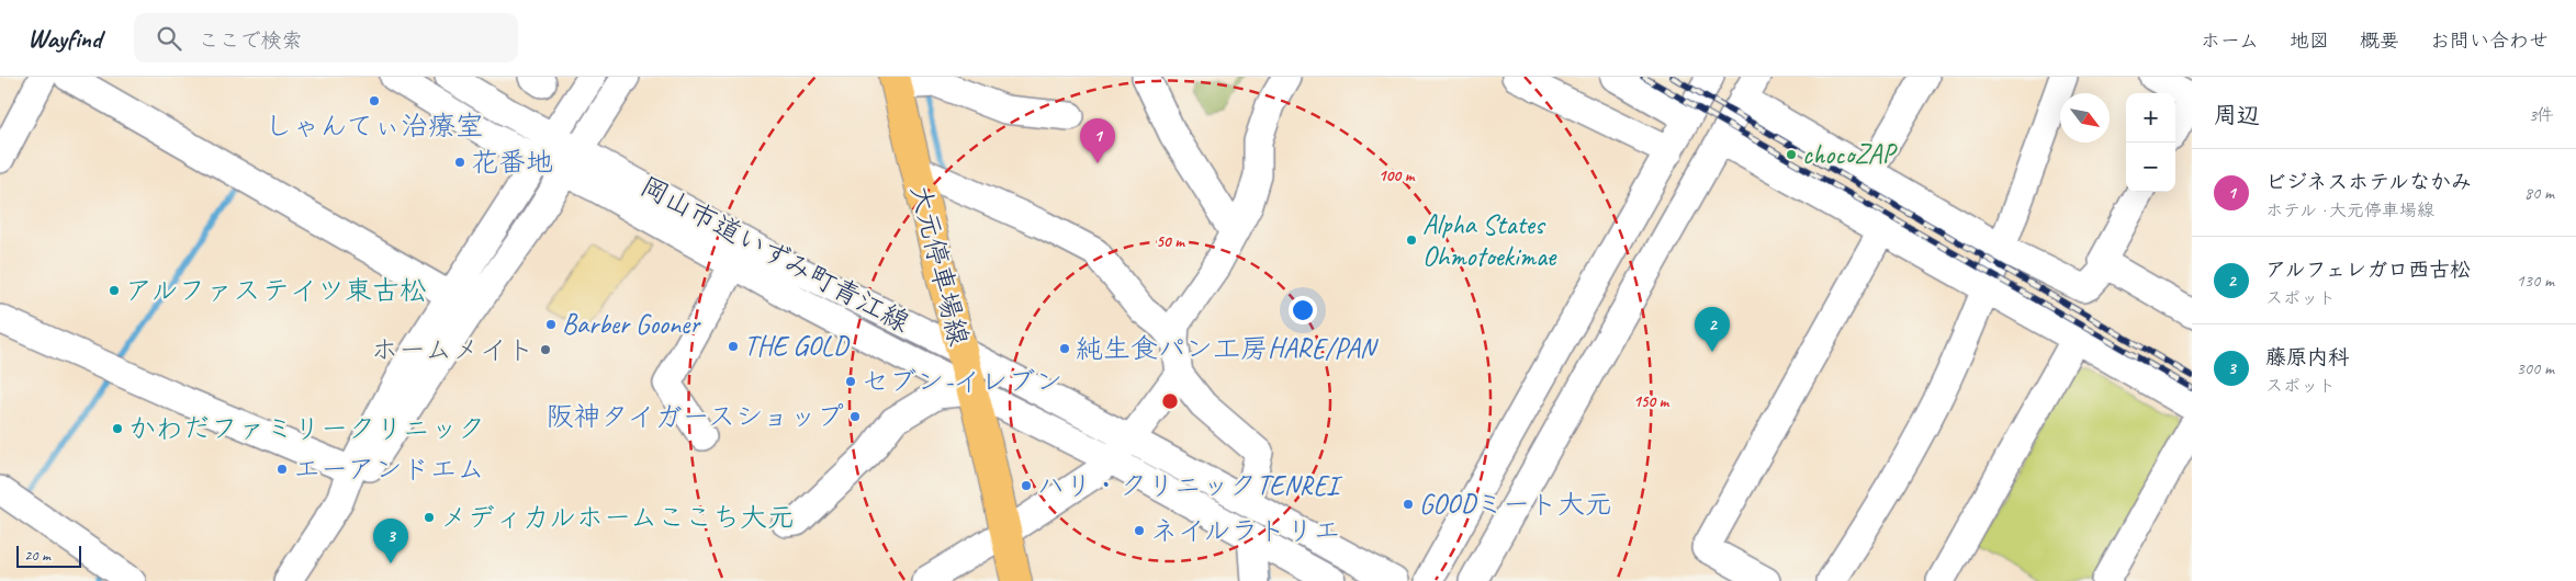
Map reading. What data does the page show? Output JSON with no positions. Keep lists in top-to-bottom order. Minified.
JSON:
{"streets":{"main road":["大元停車場線"],"street":["岡山市道いずみ町青江線"]},"crossings":[["岡山市道いずみ町青江線","大元停車場線"]],"places":["しゃんてぃ治療室","chocoZAP","花番地","Alpha States Ohmotoekimae","アルファステイツ東古松","Barber Gooner","THE GOLD","純生食パン工房HARE/PAN","ホームメイト","セブン-イレブン","阪神タイガースショップ","かわだファミリークリニック","エーアンドエム","ハリ・クリニックTENREI","GOODミート大元","メディカルホームここち大元","ネイルラトリエ"],"scale_bar":"20 m","north":"bottom right","page":{"header":"Wayfind","search":"ここで検索","nav":["ホーム","地図","概要","お問い合わせ"],"heading":["周辺","3件"],"map_buttons":["+","−"],"pins":["1","2","3"],"list":[{"mark":"1","name":"ビジネスホテルなかみ","note":"ホテル · 大元停車場線","value":"80 m"},{"mark":"2","name":"アルフェレガロ西古松","note":"スポット","value":"130 m"},{"mark":"3","name":"藤原内科","note":"スポット","value":"300 m"}],"scale":"20 m"},"rings":["100 m","50 m","150 m"]}
